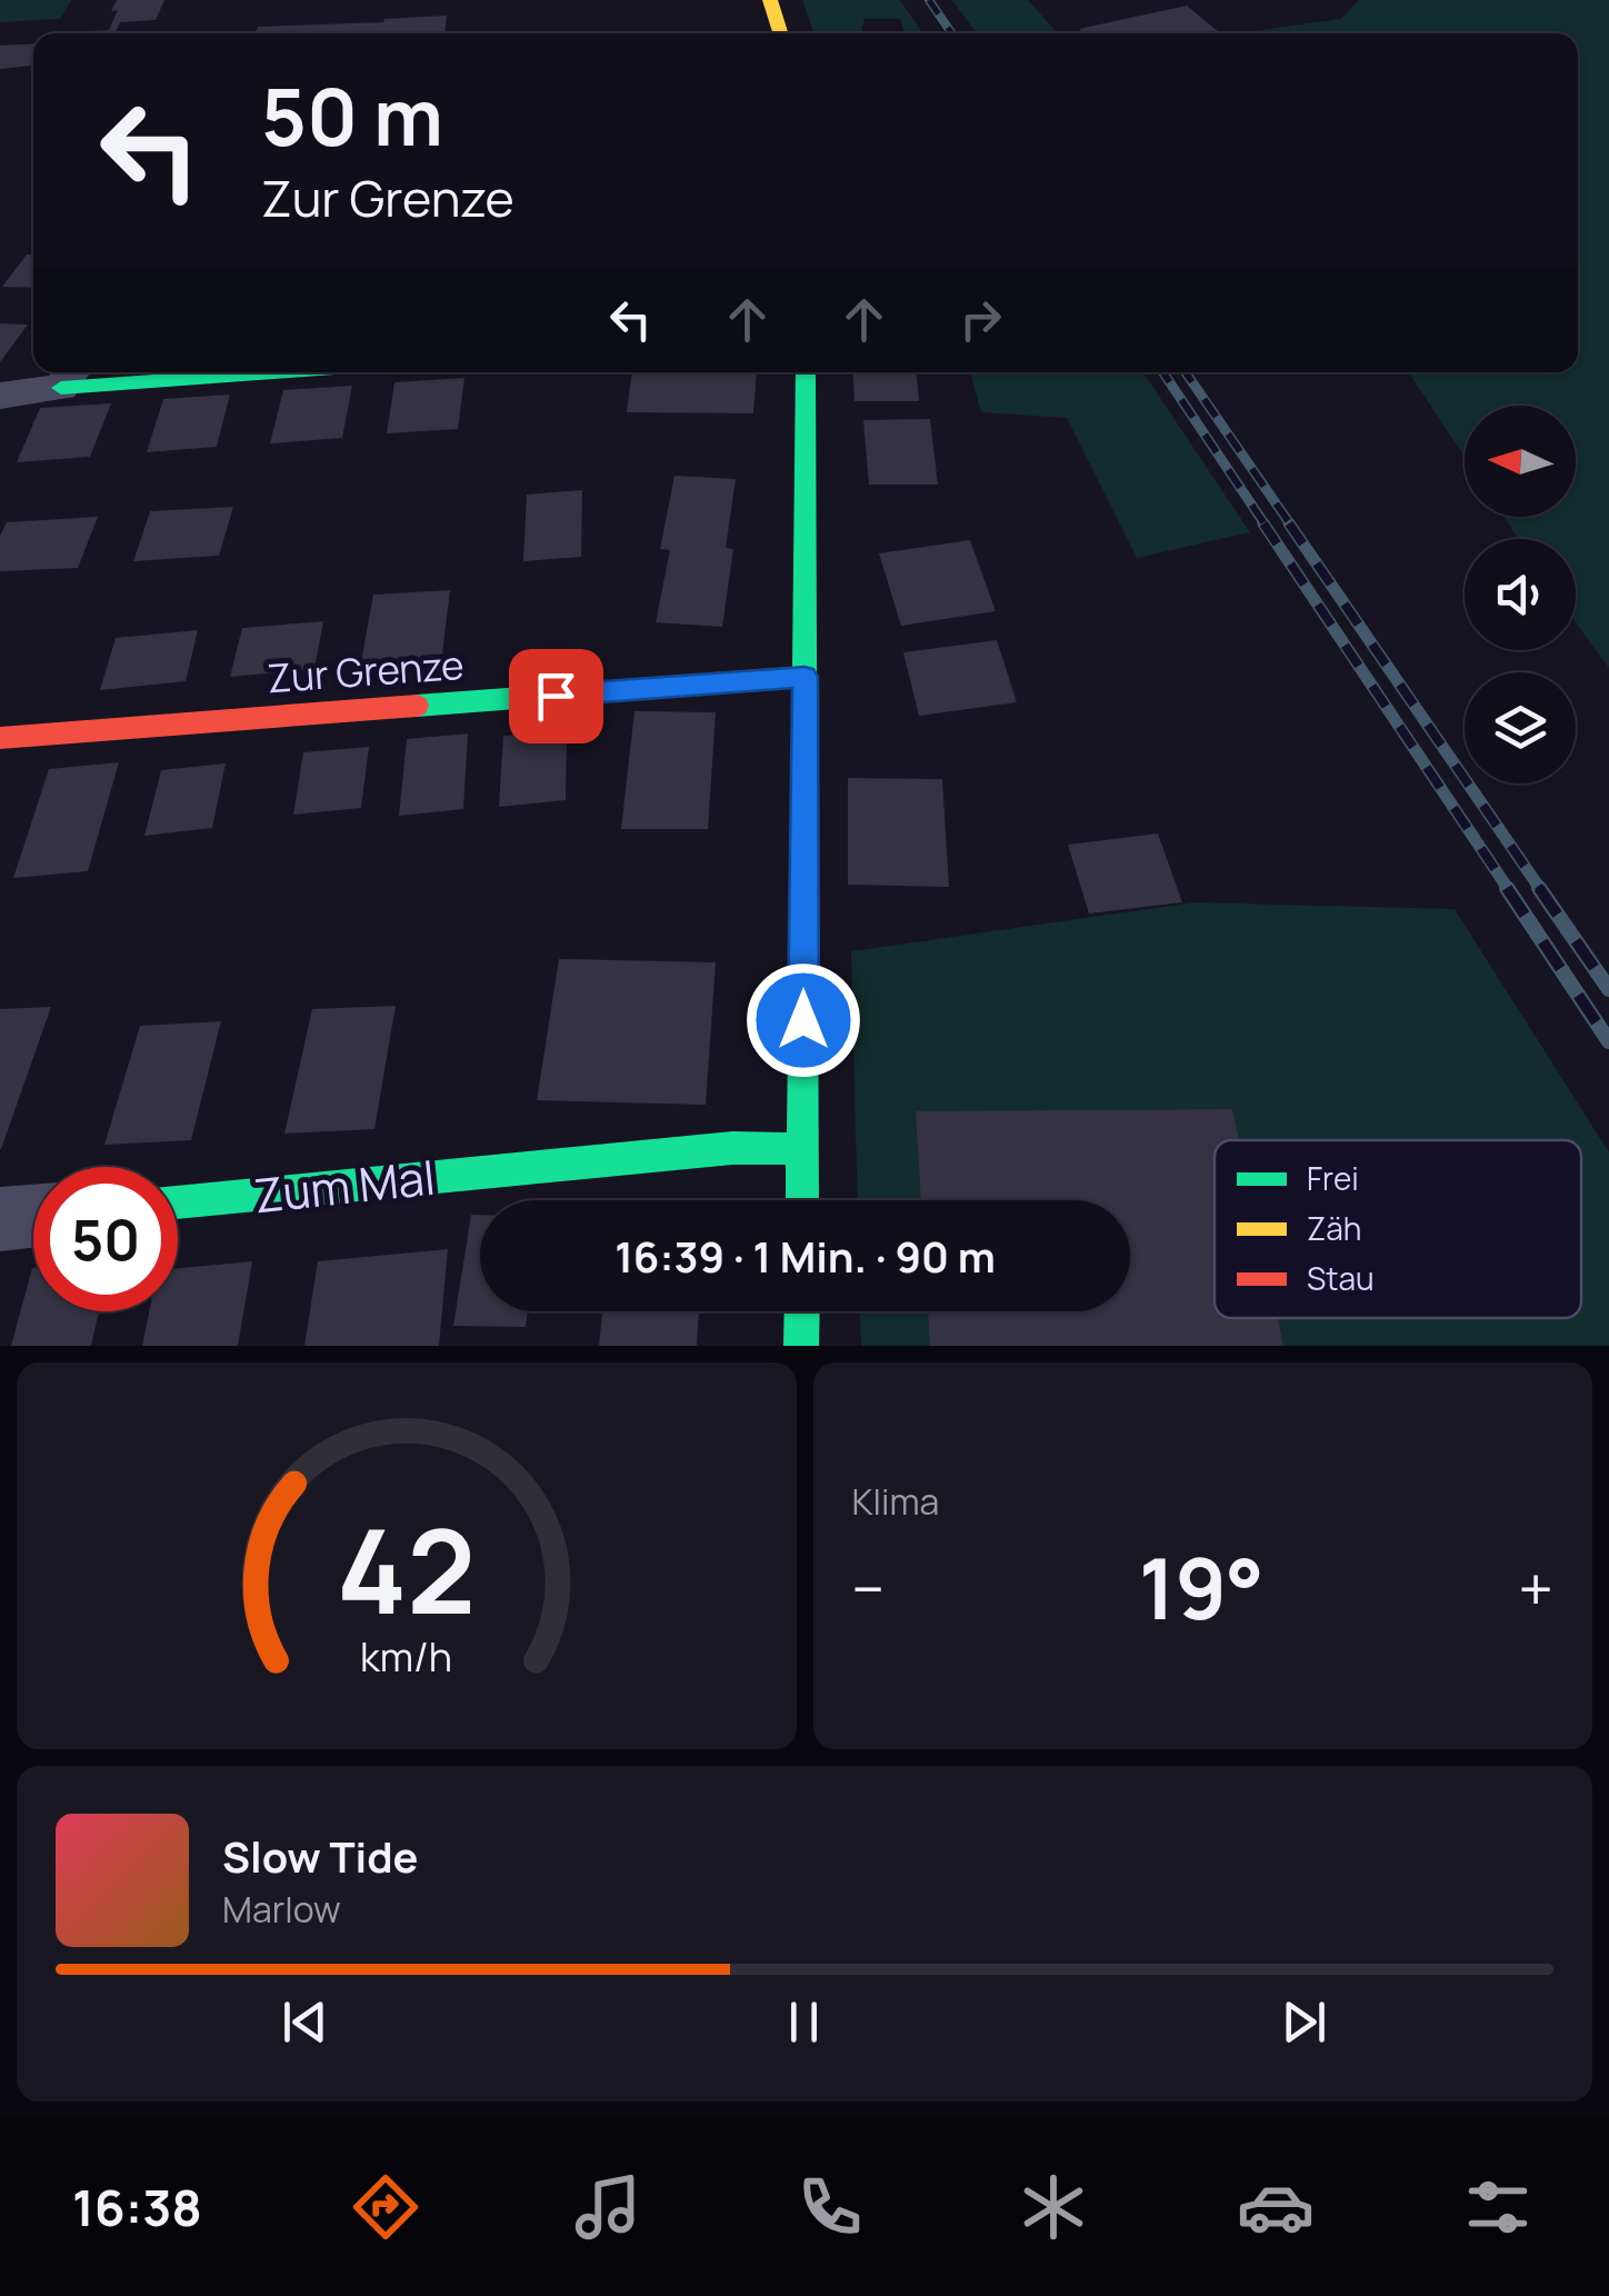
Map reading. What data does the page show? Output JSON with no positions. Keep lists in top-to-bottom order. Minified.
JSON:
{"streets":{"street":["Zur Grenze","Zum Mal"]},"legend":["Frei","Zäh","Stau"],"north":"left","page":{"turn":["50 m","Zur Grenze"],"limit":"50","trip":"16:39 · 1 Min. · 90 m","tile":"Klima","heat":["−","19°","+"],"song":["Slow Tide","Marlow"],"tabs":"16:38","gauge":["42","km/h"]}}
